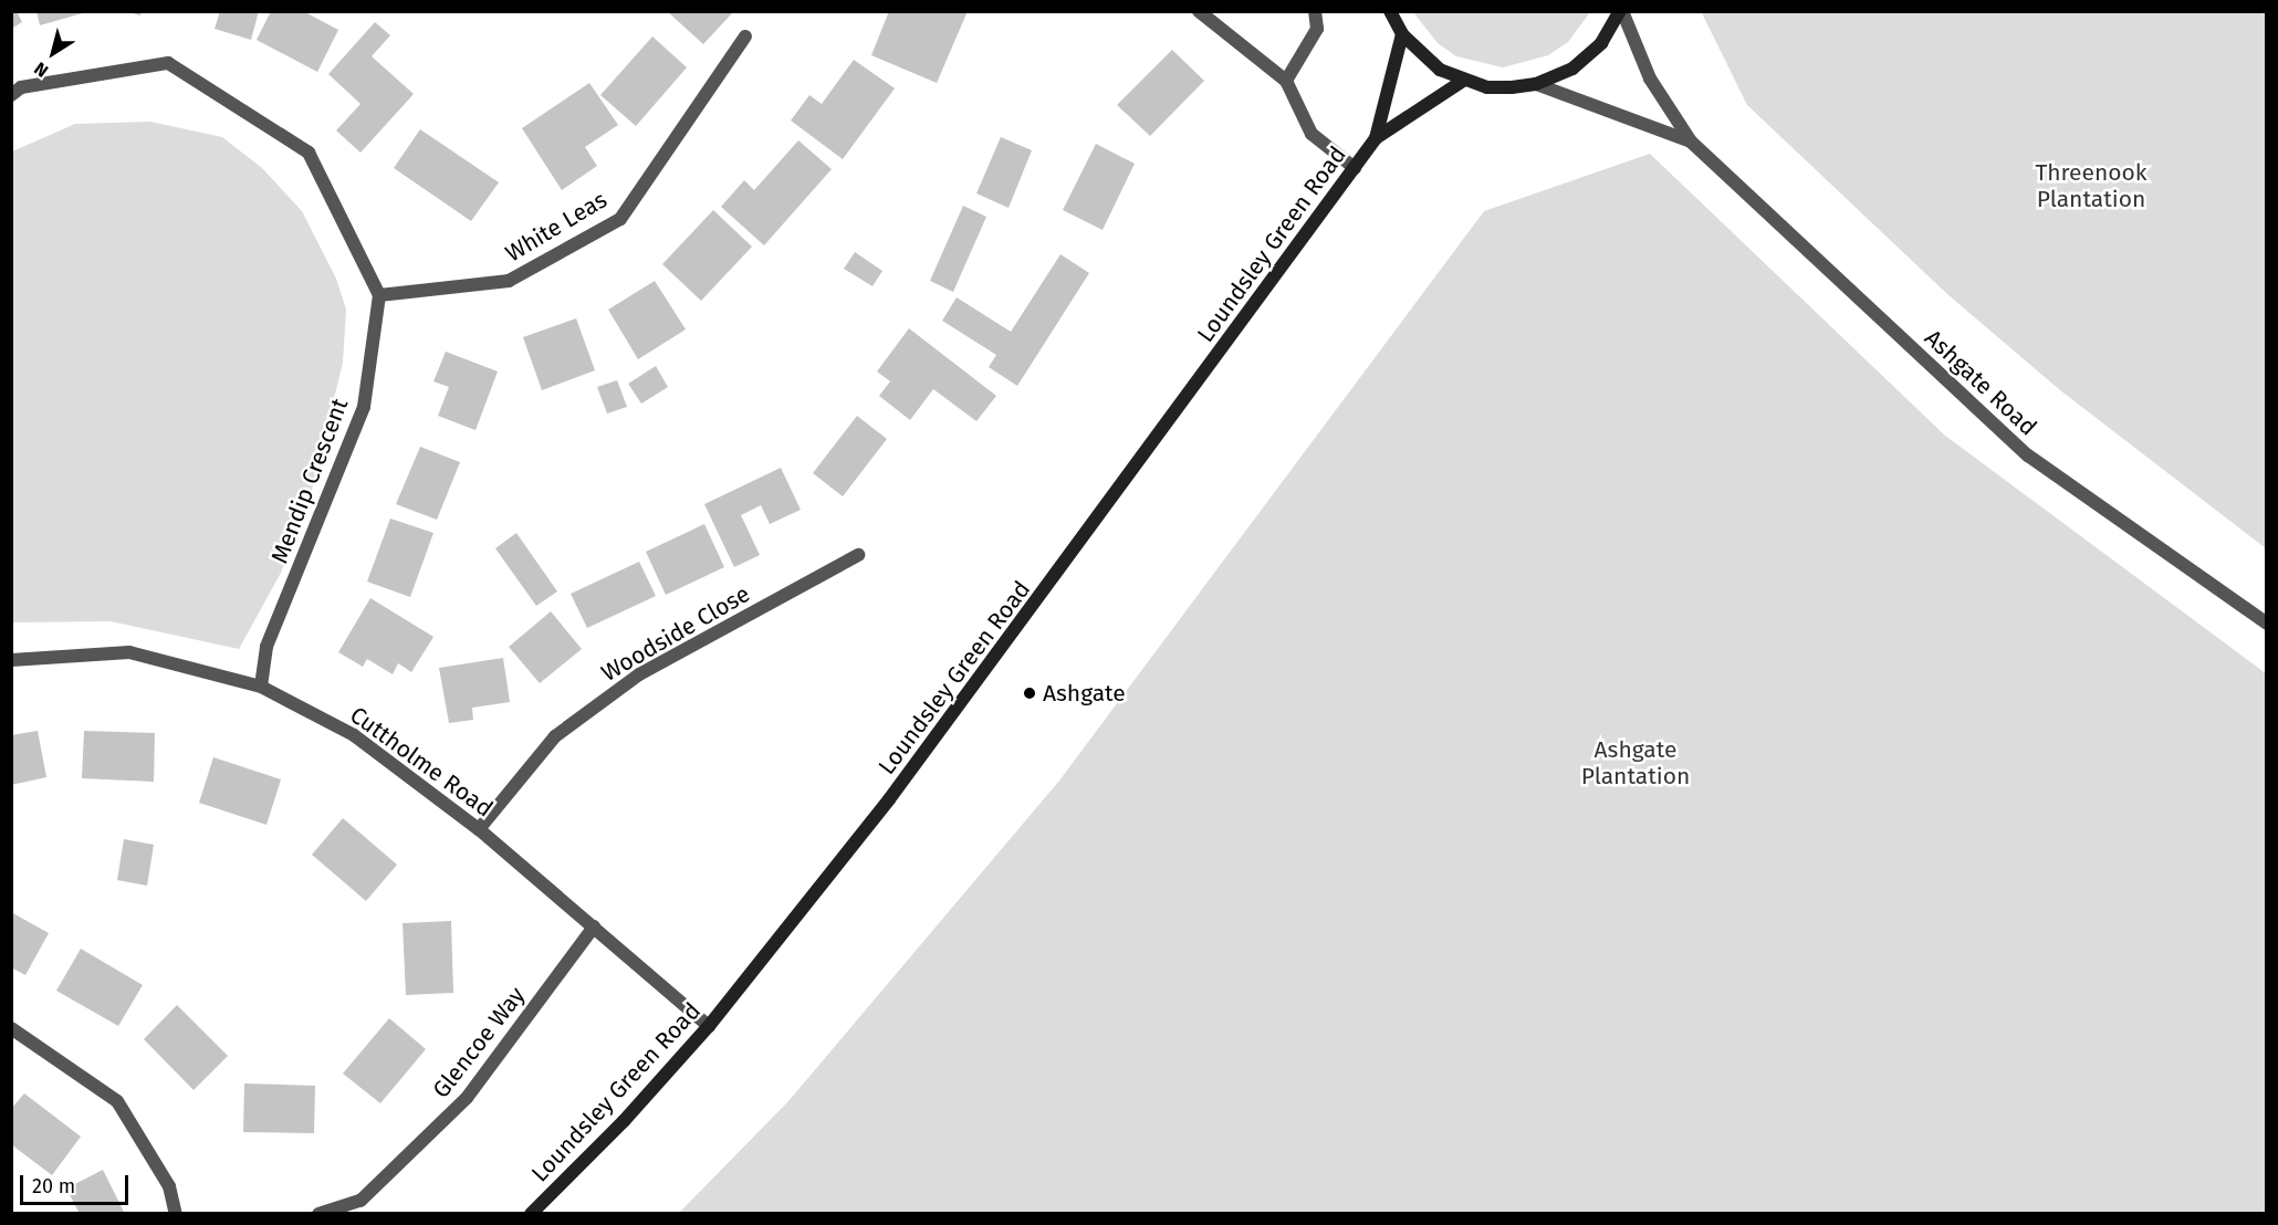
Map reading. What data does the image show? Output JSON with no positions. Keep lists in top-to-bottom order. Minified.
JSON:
{"streets":{"main road":["Loundsley Green Road"],"street":["White Leas","Ashgate Road","Mendip Crescent","Woodside Close","Cuttholme Road","Glencoe Way"]},"crossings":[["White Leas","Mendip Crescent"],["Loundsley Green Road","Cuttholme Road"],["Mendip Crescent","Cuttholme Road"],["Woodside Close","Cuttholme Road"],["Cuttholme Road","Glencoe Way"]],"parks":["Threenook Plantation","Ashgate Plantation"],"places":["Ashgate"],"scale_bar":"20 m","north":"bottom left"}
